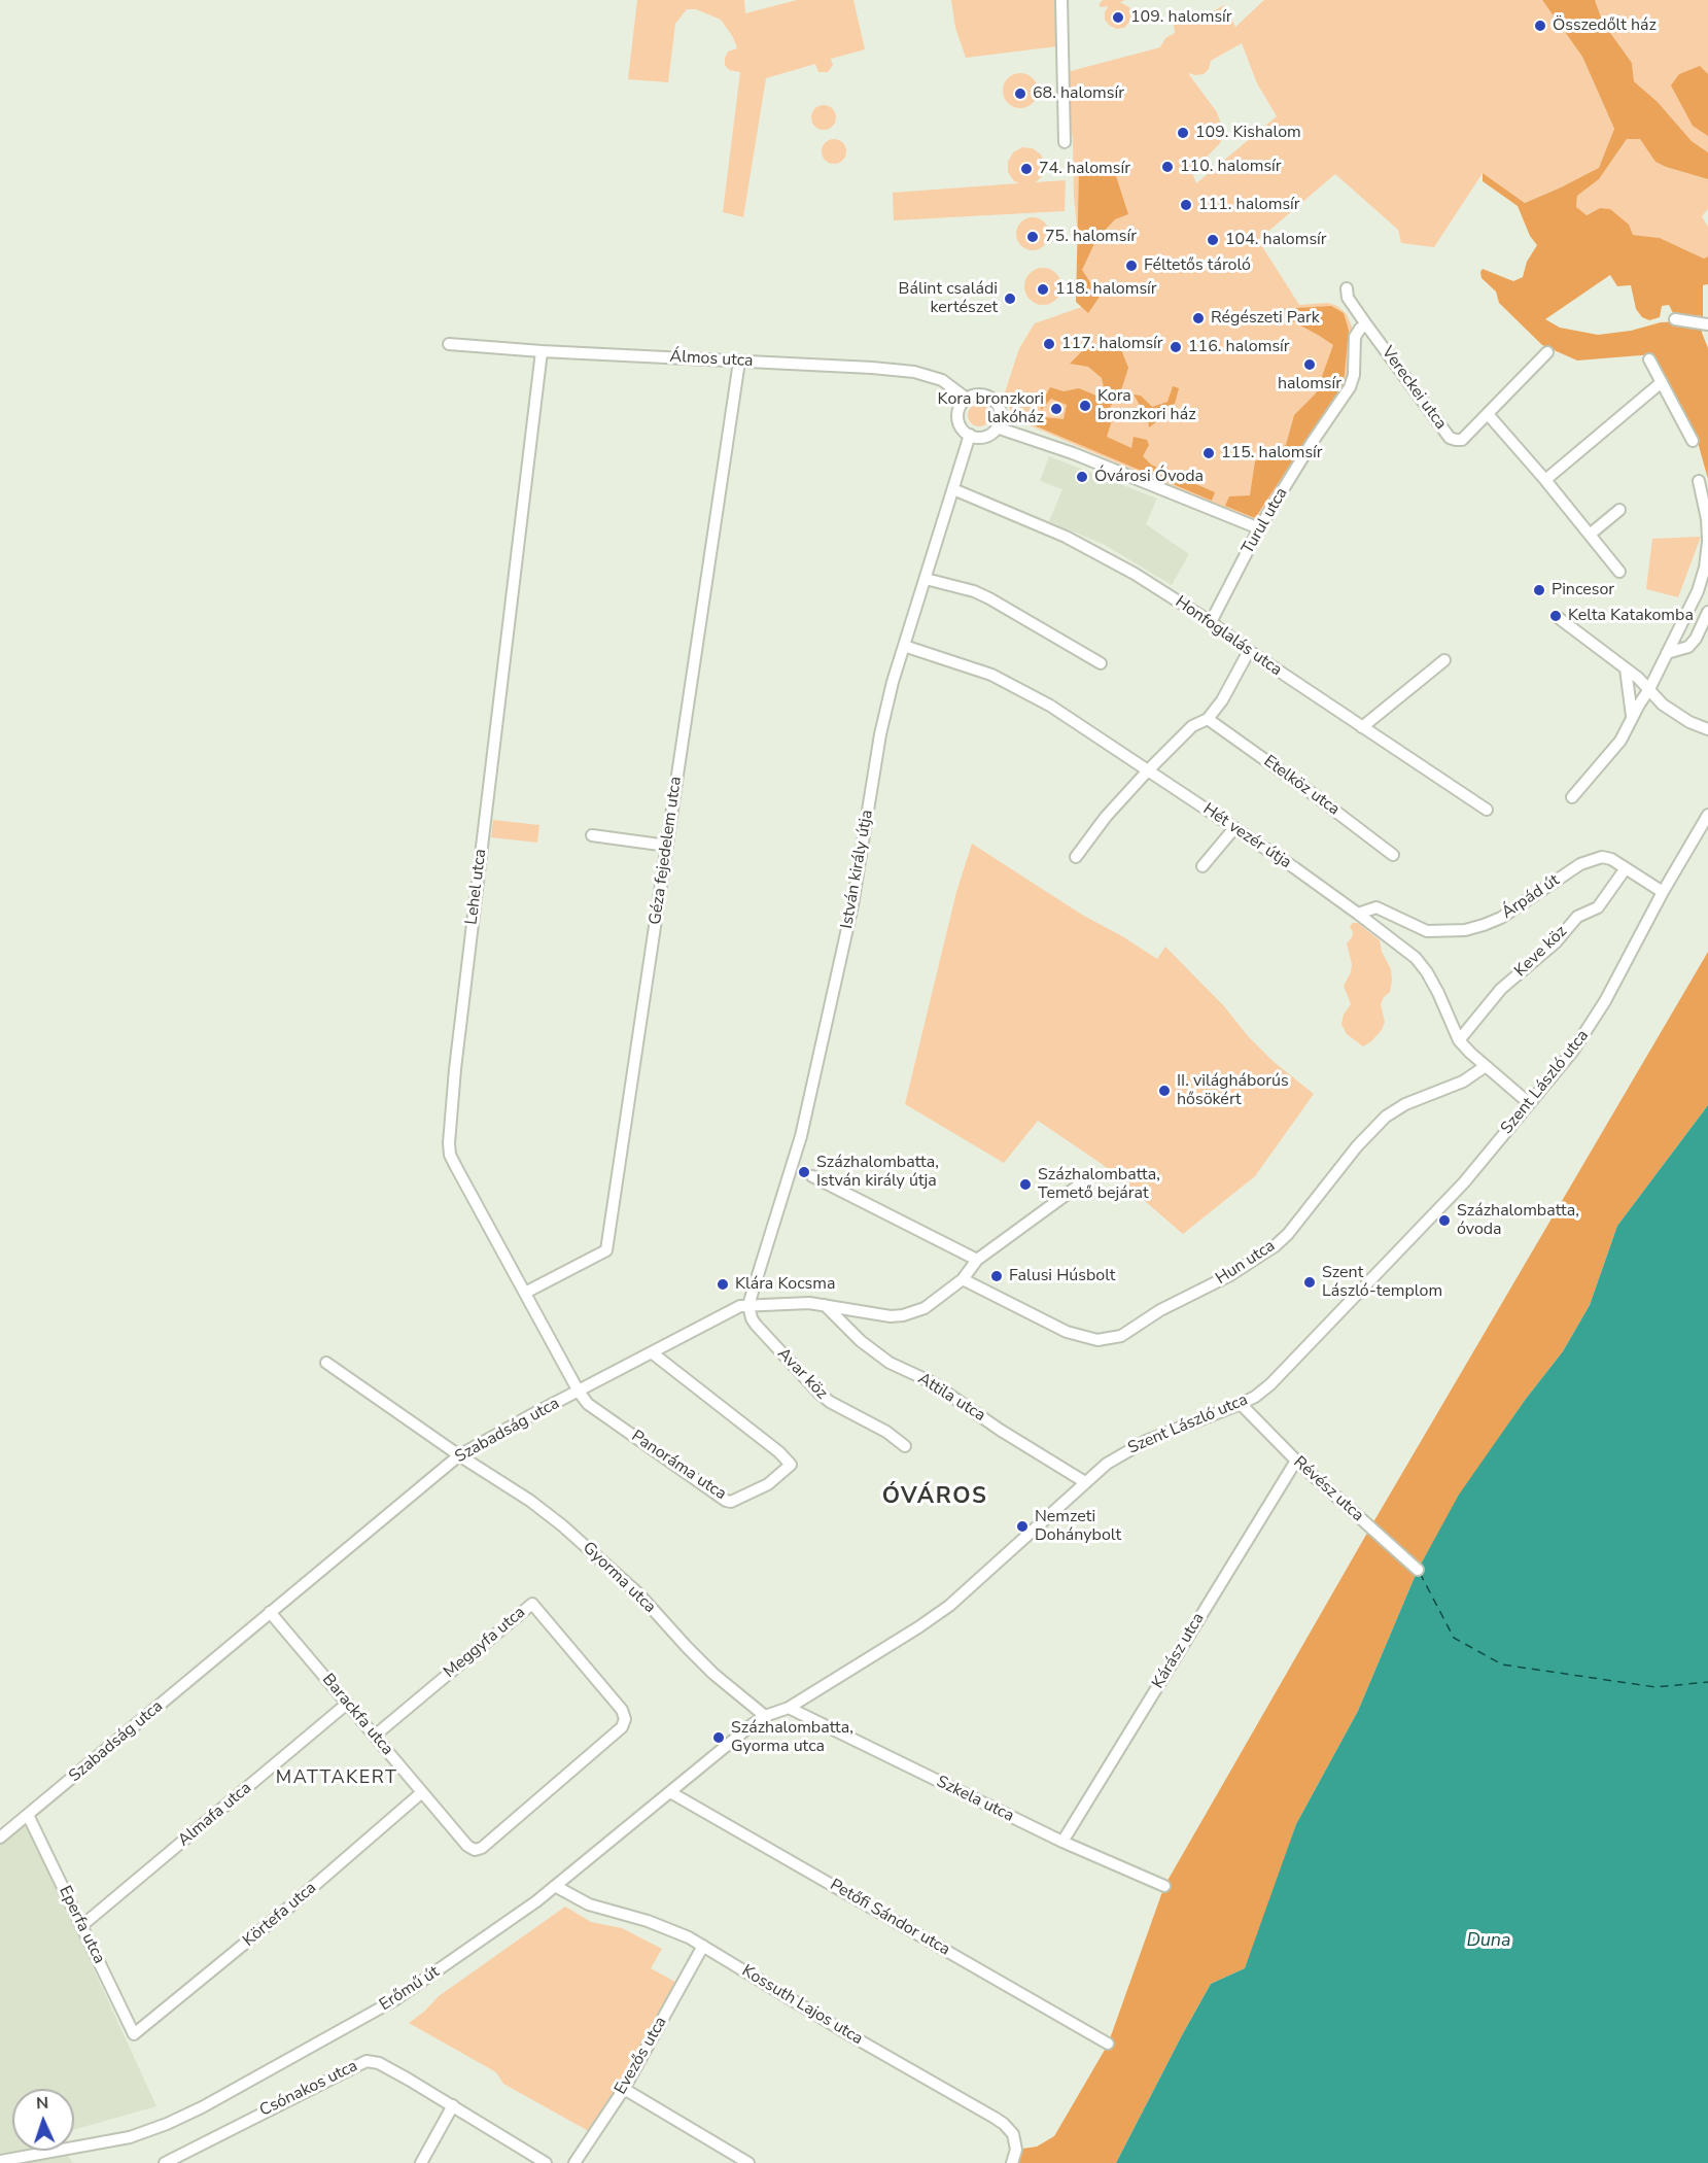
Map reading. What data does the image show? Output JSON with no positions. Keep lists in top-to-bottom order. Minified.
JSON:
{"streets":{"street":["Álmos utca","Vereckei utca","Turul utca","Honfoglalás utca","Etelköz utca","Hét vezér útja","Géza fejedelem utca","István király útja","Lehel utca","Árpád út","Keve köz","Szent László utca","Hun utca","Avar köz","Attila utca","Szabadság utca","Panoráma utca","Révész utca","Gyorma utca","Meggyfa utca","Kárász utca","Barackfa utca","Szkela utca","Almafa utca","Körtefa utca","Petőfi Sándor utca","Eperfa utca","Erőmű út","Kossuth Lajos utca","Evezős utca","Csónakos utca"]},"crossings":[["Álmos utca","Géza fejedelem utca"],["Álmos utca","István király útja"],["Álmos utca","Lehel utca"],["Vereckei utca","Turul utca"],["Turul utca","Honfoglalás utca"],["Honfoglalás utca","István király útja"],["Hét vezér útja","István király útja"],["Hét vezér útja","Árpád út"],["Hét vezér útja","Keve köz"],["Hét vezér útja","Szent László utca"],["Hét vezér útja","Hun utca"],["Géza fejedelem utca","Lehel utca"],["István király útja","Avar köz"],["István király útja","Szabadság utca"],["Lehel utca","Szabadság utca"],["Lehel utca","Panoráma utca"],["Árpád út","Keve köz"],["Árpád út","Szent László utca"],["Szent László utca","Attila utca"],["Szent László utca","Révész utca"],["Szent László utca","Gyorma utca"],["Szent László utca","Szkela utca"],["Szent László utca","Erőmű út"],["Hun utca","Szabadság utca"],["Avar köz","Szabadság utca"],["Attila utca","Szabadság utca"],["Szabadság utca","Panoráma utca"],["Szabadság utca","Gyorma utca"],["Szabadság utca","Barackfa utca"],["Szabadság utca","Eperfa utca"],["Révész utca","Kárász utca"],["Gyorma utca","Erőmű út"],["Meggyfa utca","Barackfa utca"],["Kárász utca","Szkela utca"],["Barackfa utca","Almafa utca"],["Barackfa utca","Körtefa utca"],["Almafa utca","Eperfa utca"],["Körtefa utca","Eperfa utca"],["Petőfi Sándor utca","Erőmű út"],["Erőmű út","Kossuth Lajos utca"],["Kossuth Lajos utca","Evezős utca"]],"districts":["ÓVÁROS","MATTAKERT"],"water":["Duna"],"places":["109. halomsír","Összedőlt ház","68. halomsír","109. Kishalom","110. halomsír","74. halomsír","111. halomsír","75. halomsír","104. halomsír","Féltetős tároló","118. halomsír","Bálint családi kertészet","Régészeti Park","117. halomsír","116. halomsír","halomsír","Kora bronzkori ház","Kora bronzkori lakóház","115. halomsír","Óvárosi Óvoda","Pincesor","Kelta Katakomba","II. világháborús hősökért","Százhalombatta, István király útja","Százhalombatta, Temető bejárat","Százhalombatta, óvoda","Falusi Húsbolt","Szent László-templom","Klára Kocsma","Nemzeti Dohánybolt","Százhalombatta, Gyorma utca"],"north":"top"}
